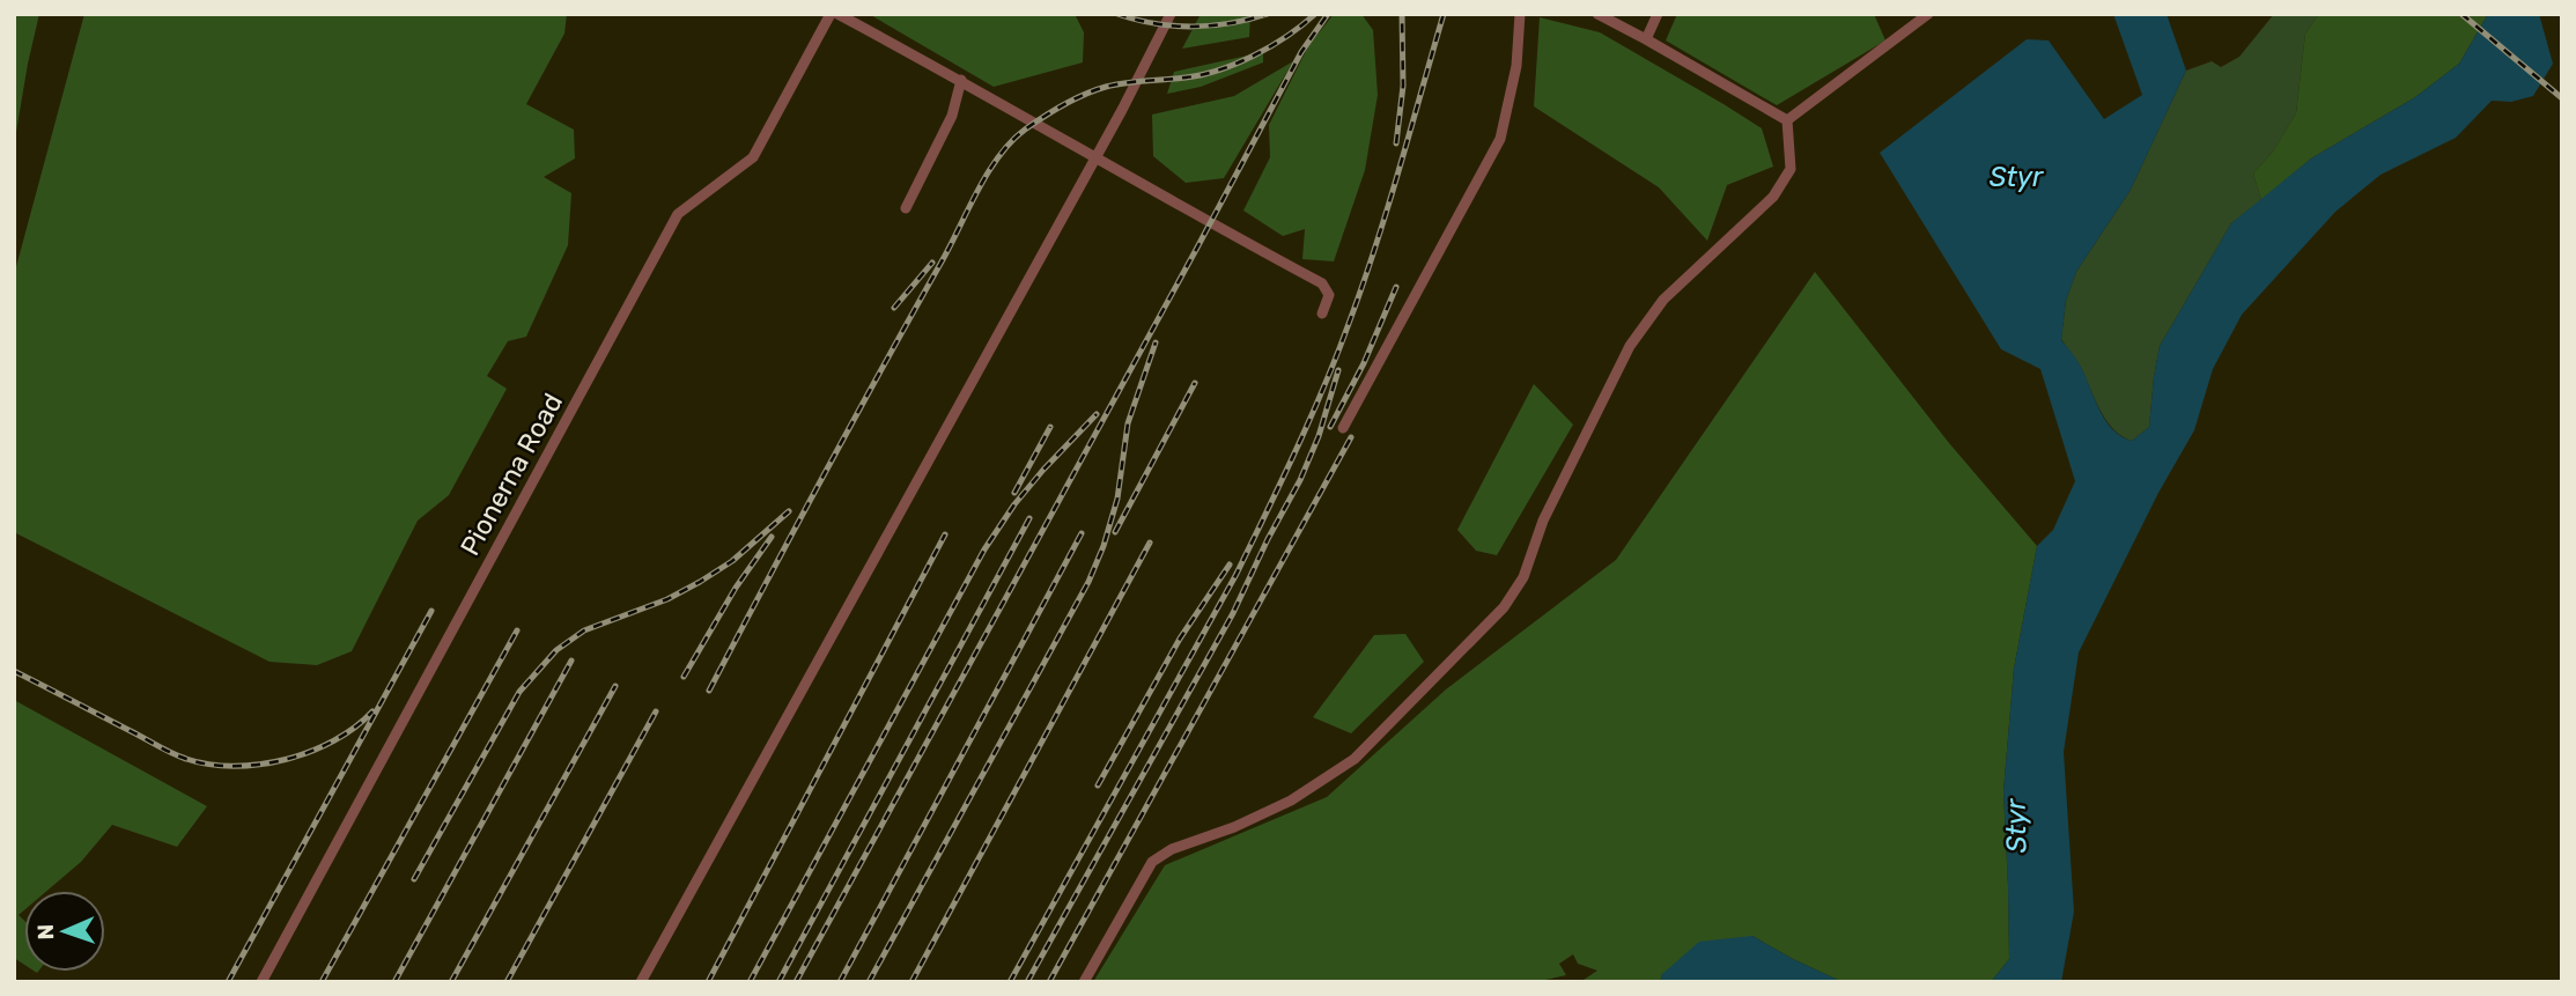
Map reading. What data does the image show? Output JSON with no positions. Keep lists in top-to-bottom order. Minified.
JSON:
{"streets":{"street":["Pionerna Road"]},"water":["Styr"],"north":"left"}
